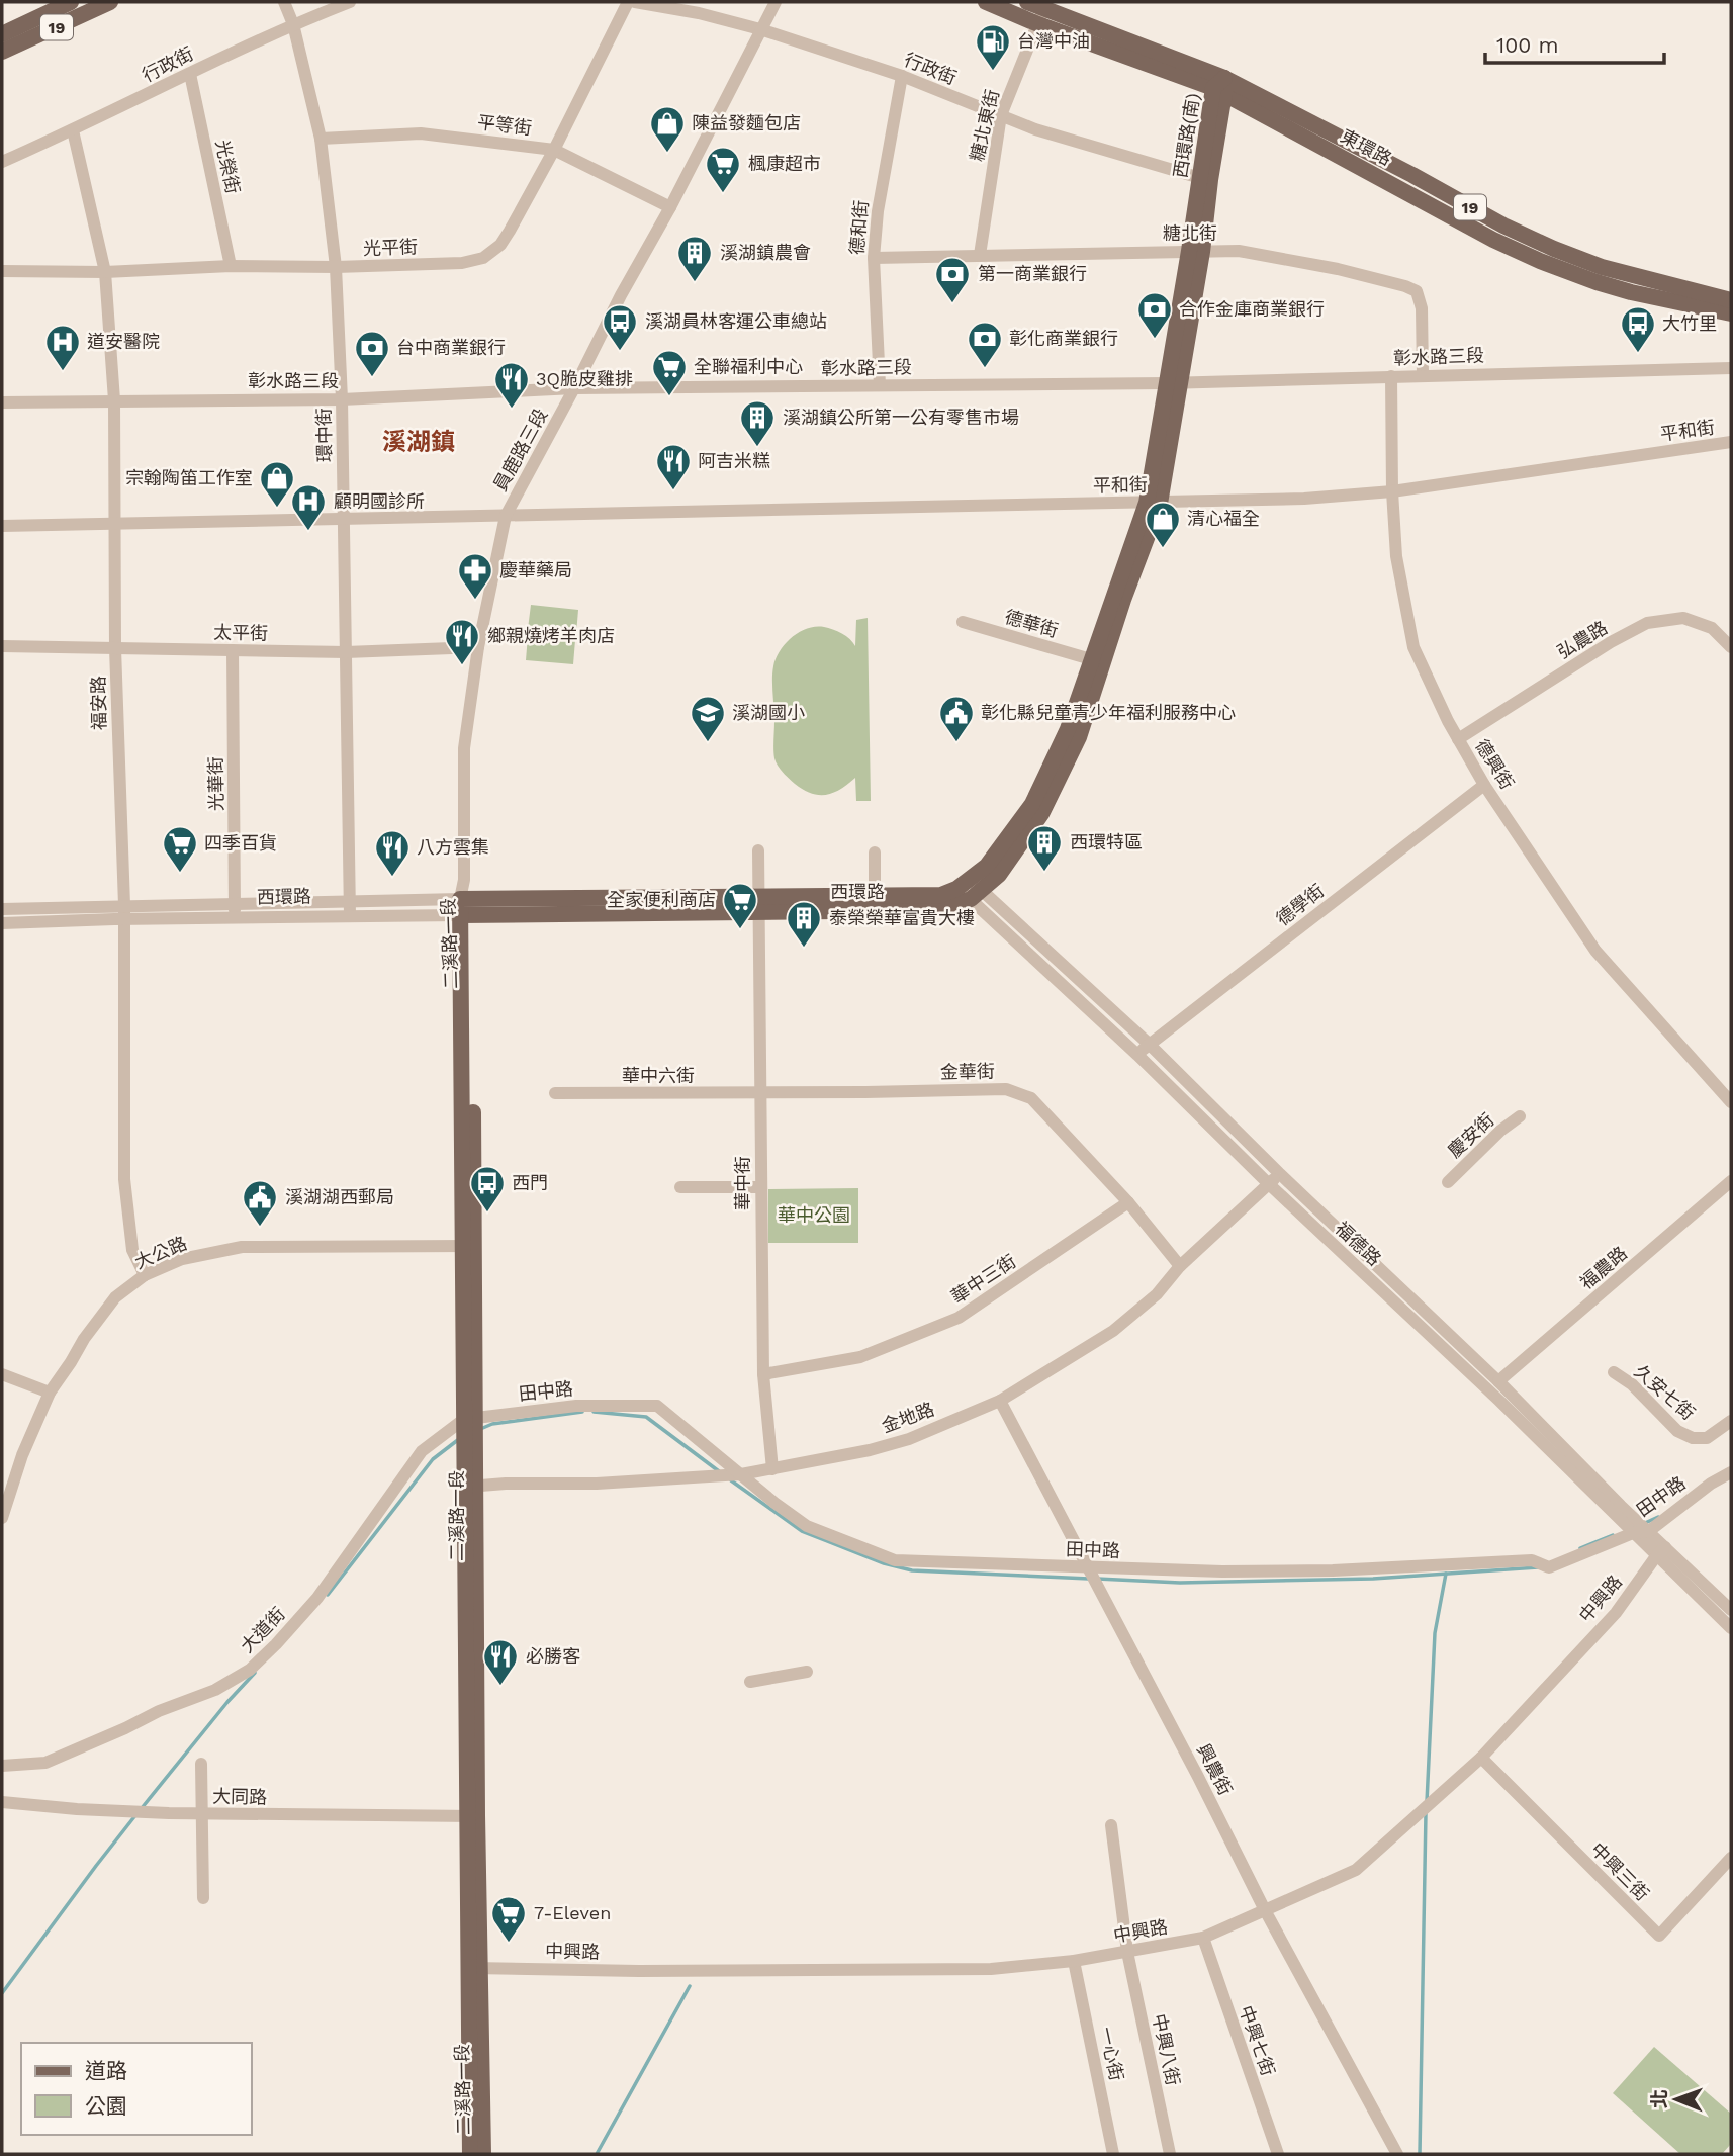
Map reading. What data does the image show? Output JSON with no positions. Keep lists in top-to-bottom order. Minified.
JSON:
{"streets":{"main road":["19","西環路(南)","東環路","西環路","二溪路一段"],"street":["行政街","平等街","糖北東街","光榮街","德和街","糖北街","光平街","彰水路三段","平和街","環中街","員鹿路三段","德華街","太平街","弘農路","福安路","德興街","光華街","德學街","金華街","華中六街","慶安街","華中街","福德路","大公路","福農路","華中三街","田中路","久安七街","金地路","中興路","大道街","興農街","大同路","中興三街","中興七街","中興八街","一心街"]},"crossings":[["行政街","糖北東街"],["行政街","西環路(南)"],["行政街","光榮街"],["行政街","德和街"],["行政街","環中街"],["行政街","員鹿路三段"],["行政街","福安路"],["平等街","光平街"],["平等街","環中街"],["平等街","員鹿路三段"],["糖北東街","東環路"],["糖北東街","糖北街"],["西環路(南)","東環路"],["西環路(南)","糖北街"],["西環路(南)","彰水路三段"],["西環路(南)","平和街"],["西環路(南)","西環路"],["光榮街","光平街"],["德和街","糖北街"],["德和街","彰水路三段"],["糖北街","彰水路三段"],["光平街","環中街"],["光平街","福安路"],["彰水路三段","環中街"],["彰水路三段","員鹿路三段"],["彰水路三段","福安路"],["彰水路三段","德興街"],["平和街","員鹿路三段"],["平和街","德興街"],["平和街","西環路"],["平和街","二溪路一段"],["環中街","員鹿路三段"],["環中街","太平街"],["環中街","西環路"],["員鹿路三段","福安路"],["員鹿路三段","二溪路一段"],["德華街","西環路"],["太平街","福安路"],["太平街","光華街"],["太平街","二溪路一段"],["弘農路","德興街"],["福安路","西環路"],["福安路","大公路"],["德興街","德學街"],["光華街","西環路"],["西環路","二溪路一段"],["西環路","華中街"],["西環路","福德路"],["德學街","福德路"],["二溪路一段","大公路"],["二溪路一段","田中路"],["二溪路一段","金地路"],["二溪路一段","中興路"],["二溪路一段","大道街"],["二溪路一段","大同路"],["金華街","華中六街"],["金華街","華中街"],["金華街","華中三街"],["華中六街","華中街"],["華中街","華中三街"],["華中街","金地路"],["福德路","福農路"],["福德路","田中路"],["福德路","金地路"],["福德路","中興路"],["田中路","金地路"],["田中路","大道街"],["田中路","興農街"],["金地路","興農街"],["中興路","興農街"],["中興路","中興三街"],["中興路","中興七街"],["中興路","中興八街"],["中興路","一心街"]],"districts":["溪湖鎮"],"parks":["華中公園"],"places":{"fuel station":["台灣中油"],"shop":["陳益發麵包店","宗翰陶笛工作室","清心福全"],"supermarket":["楓康超市","全聯福利中心","四季百貨","全家便利商店","7-Eleven"],"building":["溪湖鎮農會","溪湖鎮公所第一公有零售市場","西環特區","泰榮榮華富貴大樓"],"bank":["第一商業銀行","合作金庫商業銀行","彰化商業銀行","台中商業銀行"],"bus stop":["溪湖員林客運公車總站","大竹里","西門"],"hospital":["道安醫院","顧明國診所"],"restaurant":["3Q脆皮雞排","阿吉米糕","鄉親燒烤羊肉店","八方雲集","必勝客"],"pharmacy":["慶華藥局"],"school or university":["溪湖國小"],"public building":["彰化縣兒童青少年福利服務中心","溪湖湖西郵局"]},"legend":["道路","公園"],"scale_bar":"100 m","north":"left"}
